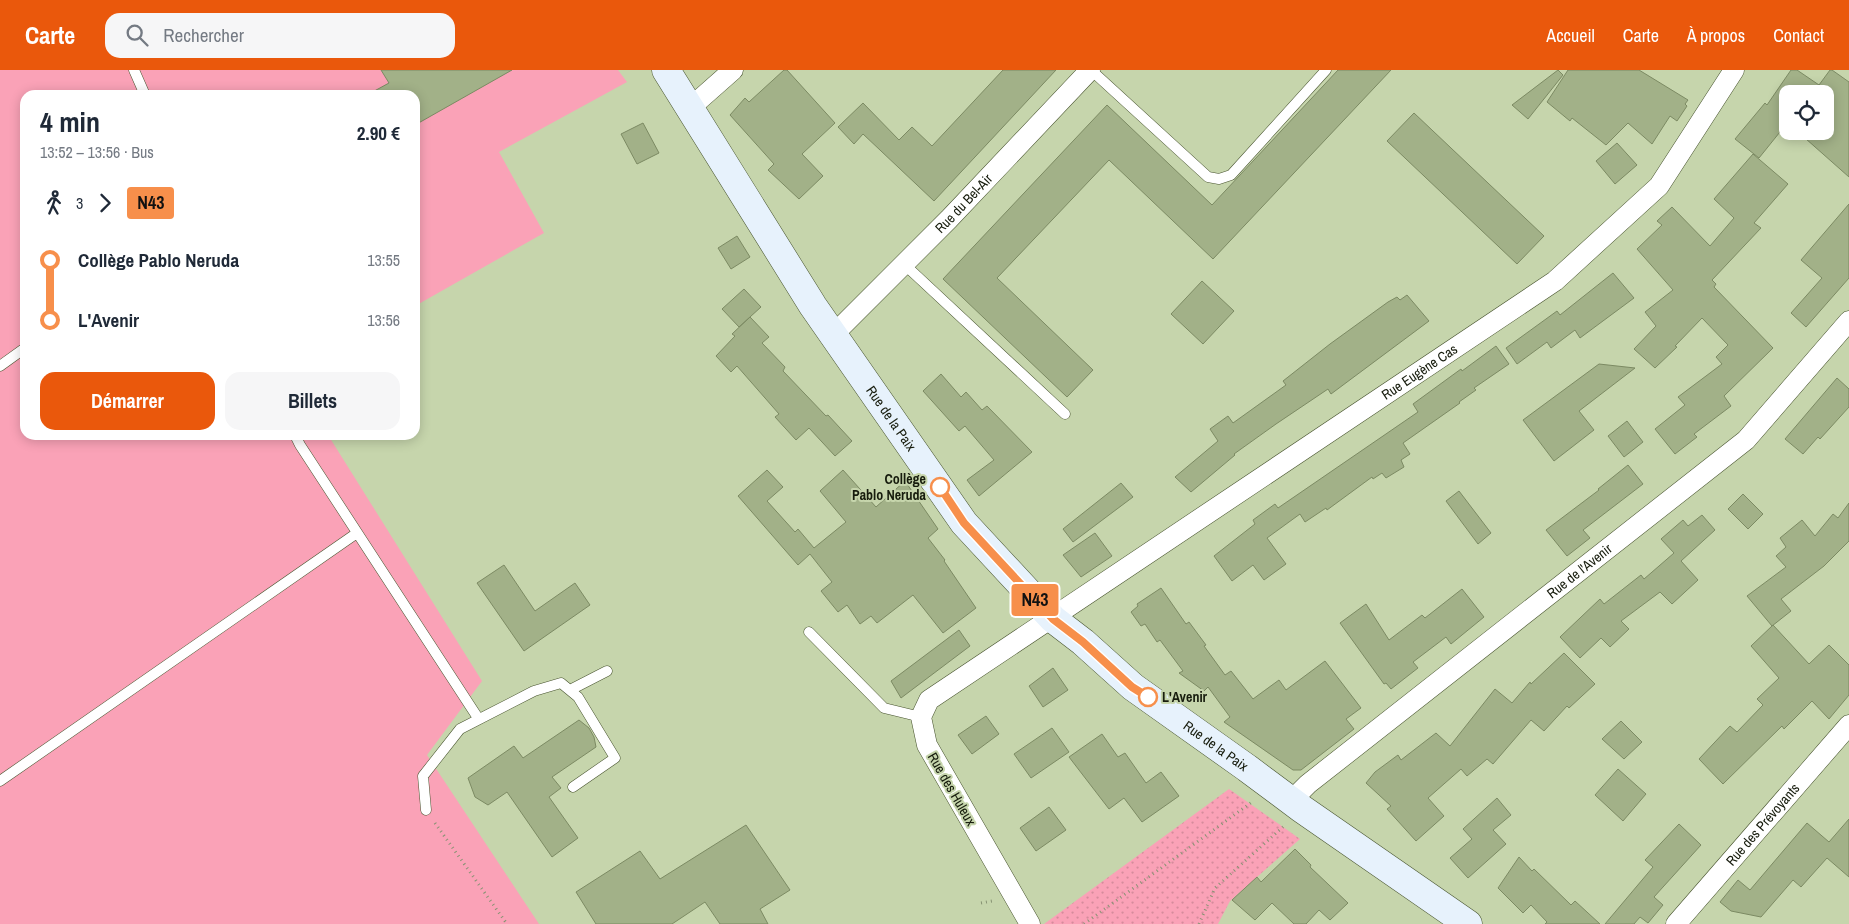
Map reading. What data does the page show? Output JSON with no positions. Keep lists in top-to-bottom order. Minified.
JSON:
{"streets":{"street":["Rue du Bel-Air","Rue Eugène Cas","Rue de la Paix","Rue de l'Avenir","Rue des Huleux","Rue des Prévoyants"]},"crossings":[["Rue du Bel-Air","Rue de la Paix"],["Rue Eugène Cas","Rue de la Paix"],["Rue de la Paix","Rue de l'Avenir"]],"places":["Collège Pablo Neruda","L'Avenir"],"lines":["bus line N43"],"page":{"header":"Carte","search":"Rechercher","nav":["Accueil","Carte","À propos","Contact"],"on_map":"N43","heading":["4 min","13:52 – 13:56 · Bus","2.90 €"],"legs":["3","N43"],"list":[{"name":"Collège Pablo Neruda","value":"13:55"},{"name":"L'Avenir","value":"13:56"}],"buttons":["Démarrer","Billets"]}}
